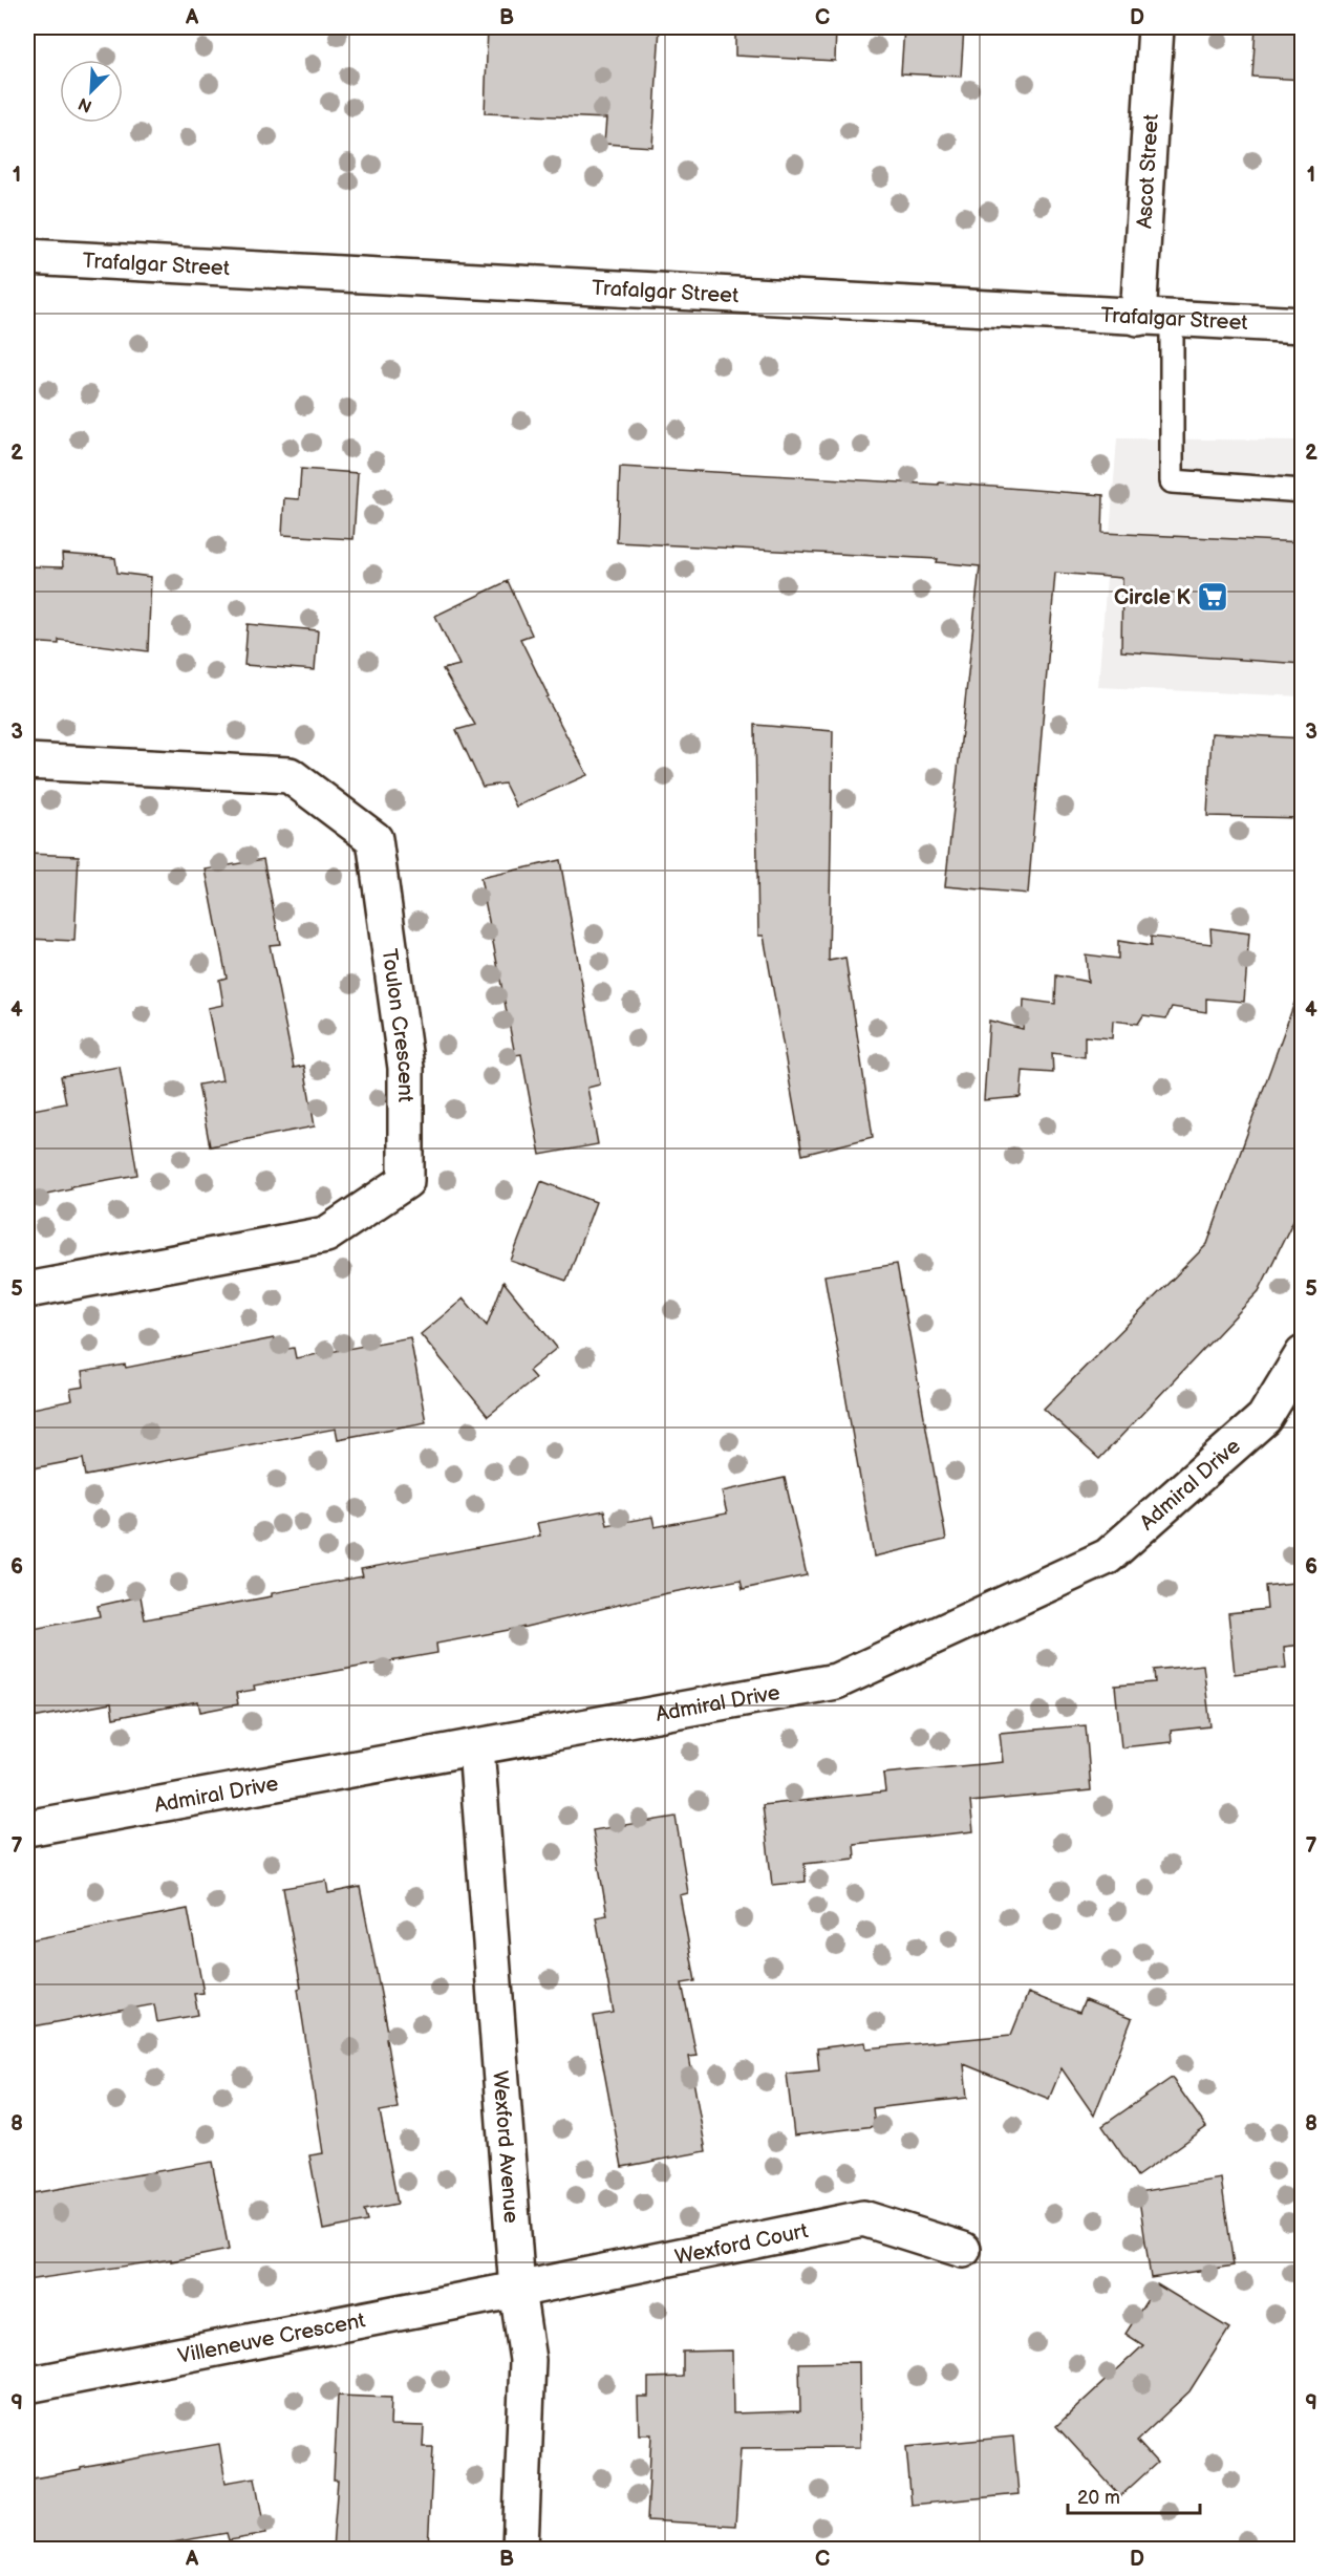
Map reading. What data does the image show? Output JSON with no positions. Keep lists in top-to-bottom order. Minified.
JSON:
{"streets":{"street":["Ascot Street","Trafalgar Street","Toulon Crescent","Admiral Drive","Wexford Avenue","Wexford Court","Villeneuve Crescent"]},"crossings":[["Ascot Street","Trafalgar Street"],["Admiral Drive","Wexford Avenue"],["Wexford Avenue","Wexford Court"],["Wexford Avenue","Villeneuve Crescent"],["Wexford Court","Villeneuve Crescent"]],"places":{"supermarket":["Circle K"]},"scale_bar":"20 m","north":"bottom left","grid":{"columns":["A","B","C","D"],"rows":["1","2","3","4","5","6","7","8","9"]}}
